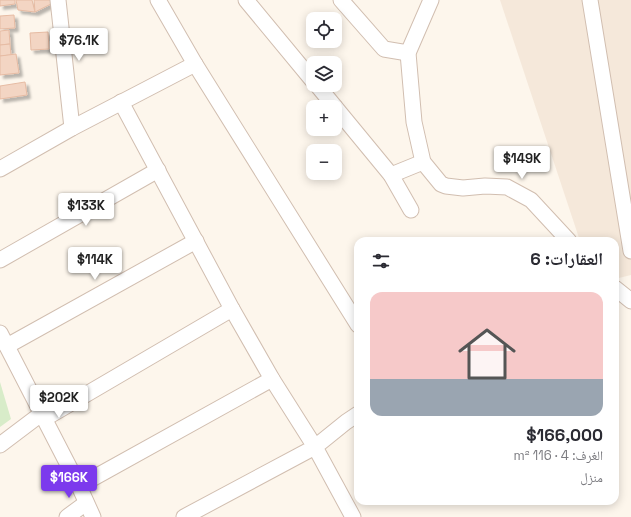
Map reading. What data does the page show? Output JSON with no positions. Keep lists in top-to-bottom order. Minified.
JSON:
{"page":{"map_buttons":["+","−"],"price":["$76.1K","$149K","$133K","$114K","$202K","$166K"],"heading":"العقارات: 6","list":[{"name":"$166,000","note":"الغرف: 4 · 116 m² · منزل"}]}}
